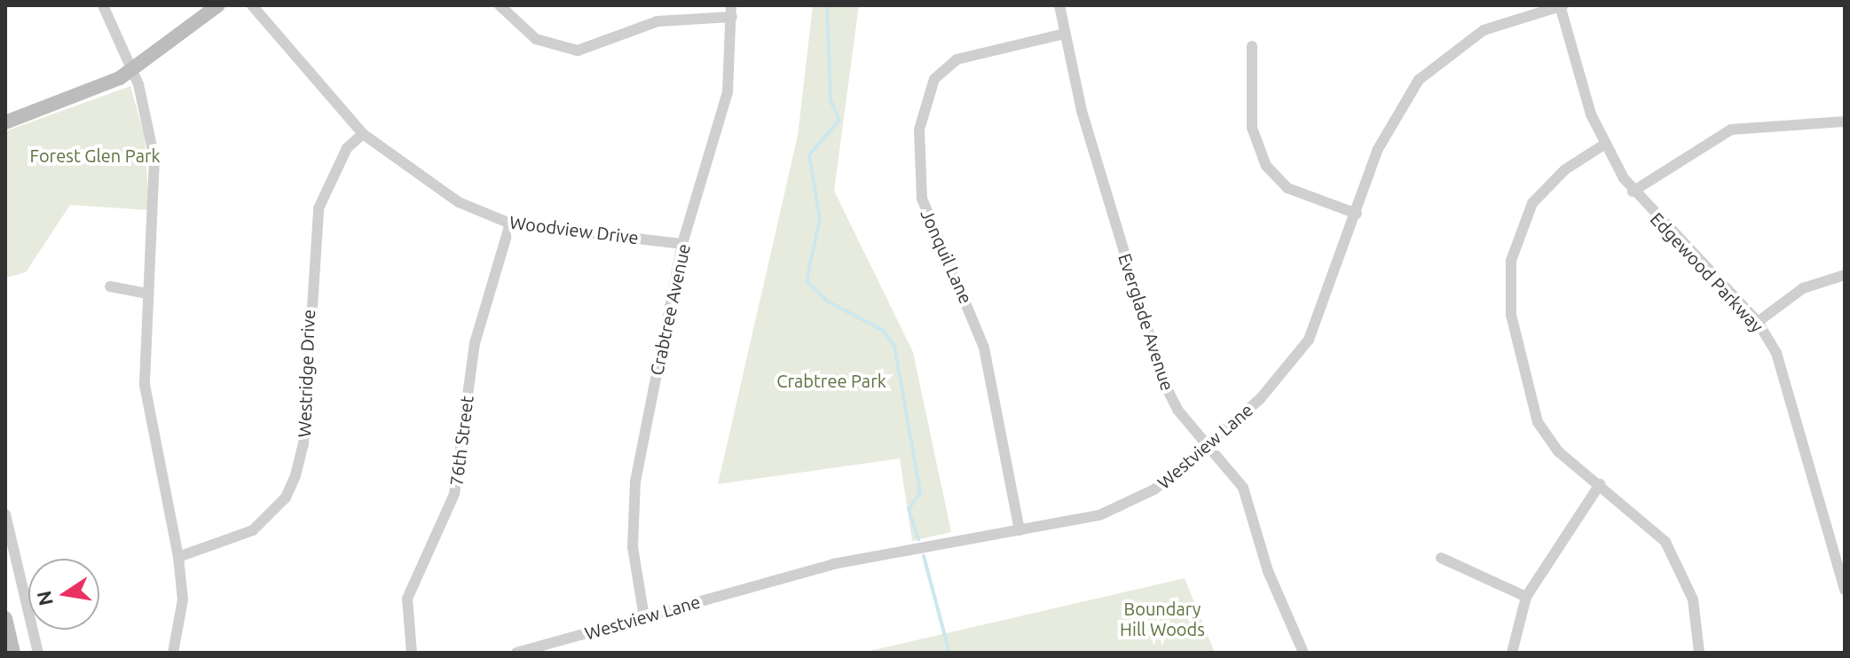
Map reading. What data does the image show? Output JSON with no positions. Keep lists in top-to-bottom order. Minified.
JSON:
{"streets":{"street":["Woodview Drive","Jonquil Lane","Edgewood Parkway","Crabtree Avenue","Everglade Avenue","Westridge Drive","76th Street","Westview Lane"]},"crossings":[["Woodview Drive","Crabtree Avenue"],["Woodview Drive","Westridge Drive"],["Woodview Drive","76th Street"],["Jonquil Lane","Everglade Avenue"],["Jonquil Lane","Westview Lane"],["Edgewood Parkway","Westview Lane"],["Crabtree Avenue","Westview Lane"],["Everglade Avenue","Westview Lane"]],"parks":["Forest Glen Park","Crabtree Park","Boundary Hill Woods"],"north":"left"}
